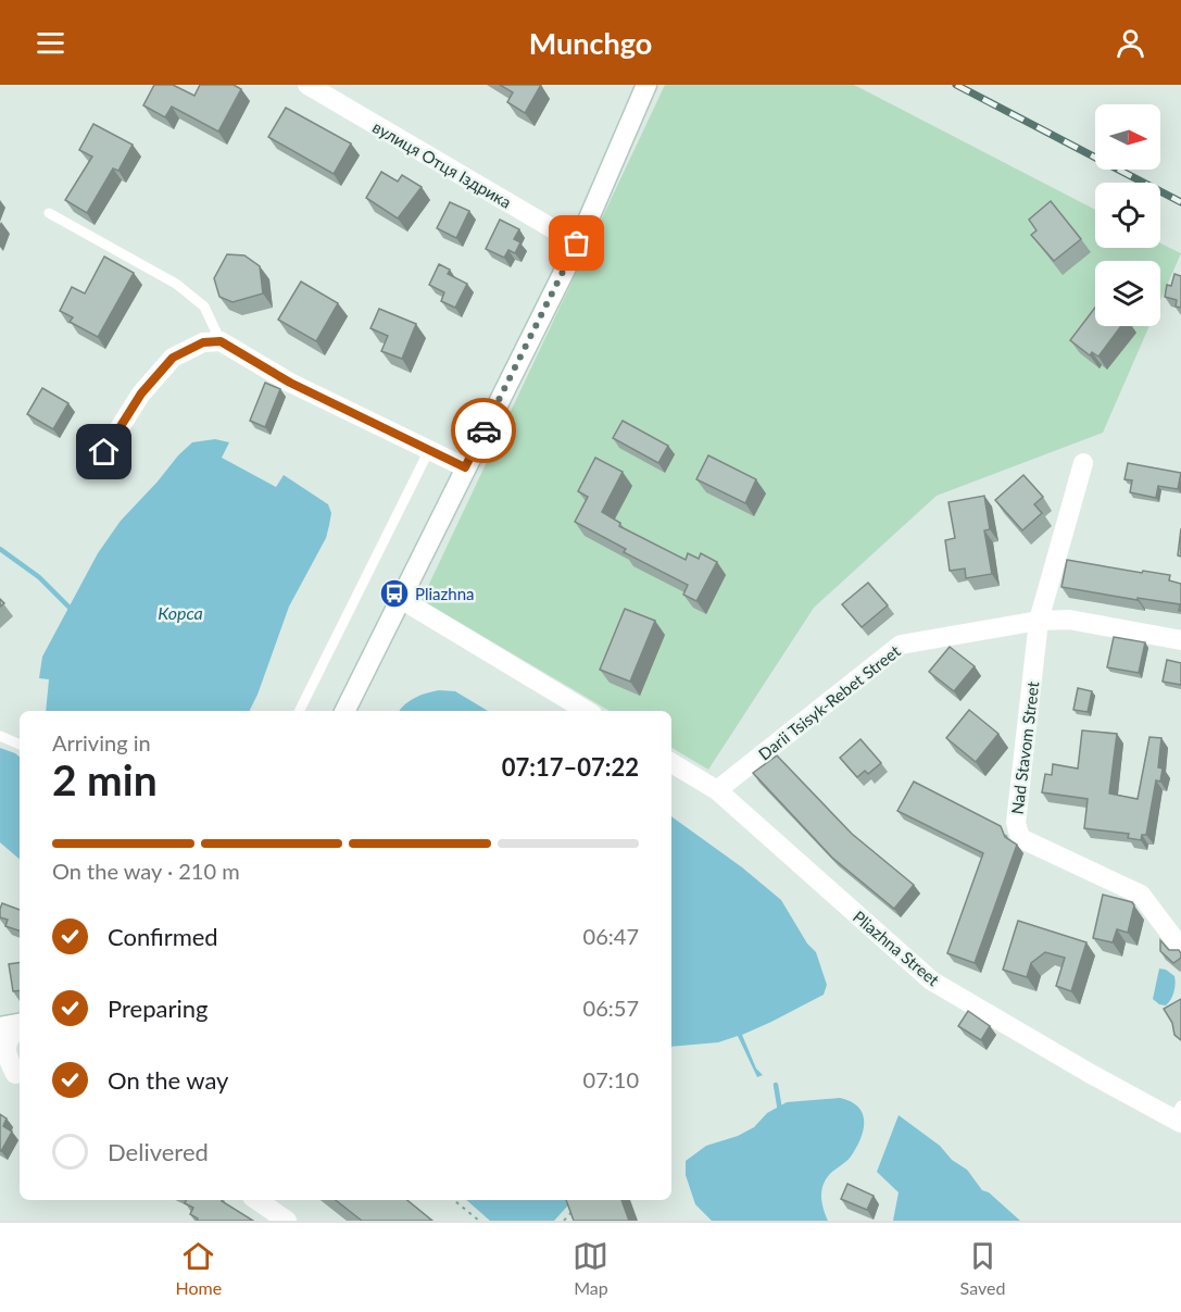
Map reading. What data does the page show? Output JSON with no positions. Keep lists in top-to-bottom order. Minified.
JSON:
{"streets":{"street":["вулиця Отця Іздрика","Darii Tsisyk-Rebet Street","Nad Stavom Street","Pliazhna Street"]},"crossings":[["Darii Tsisyk-Rebet Street","Nad Stavom Street"],["Darii Tsisyk-Rebet Street","Pliazhna Street"]],"water":["Корса"],"places":{"bus stop":["Pliazhna"]},"north":"right","page":{"header":"Munchgo","heading":["2 min","Arriving in","07:17–07:22"],"bar":"On the way · 210 m","list":[["Confirmed","06:47"],["Preparing","06:57"],["On the way","07:10"],"Delivered"],"tabs":["Home","Map","Saved"]}}
